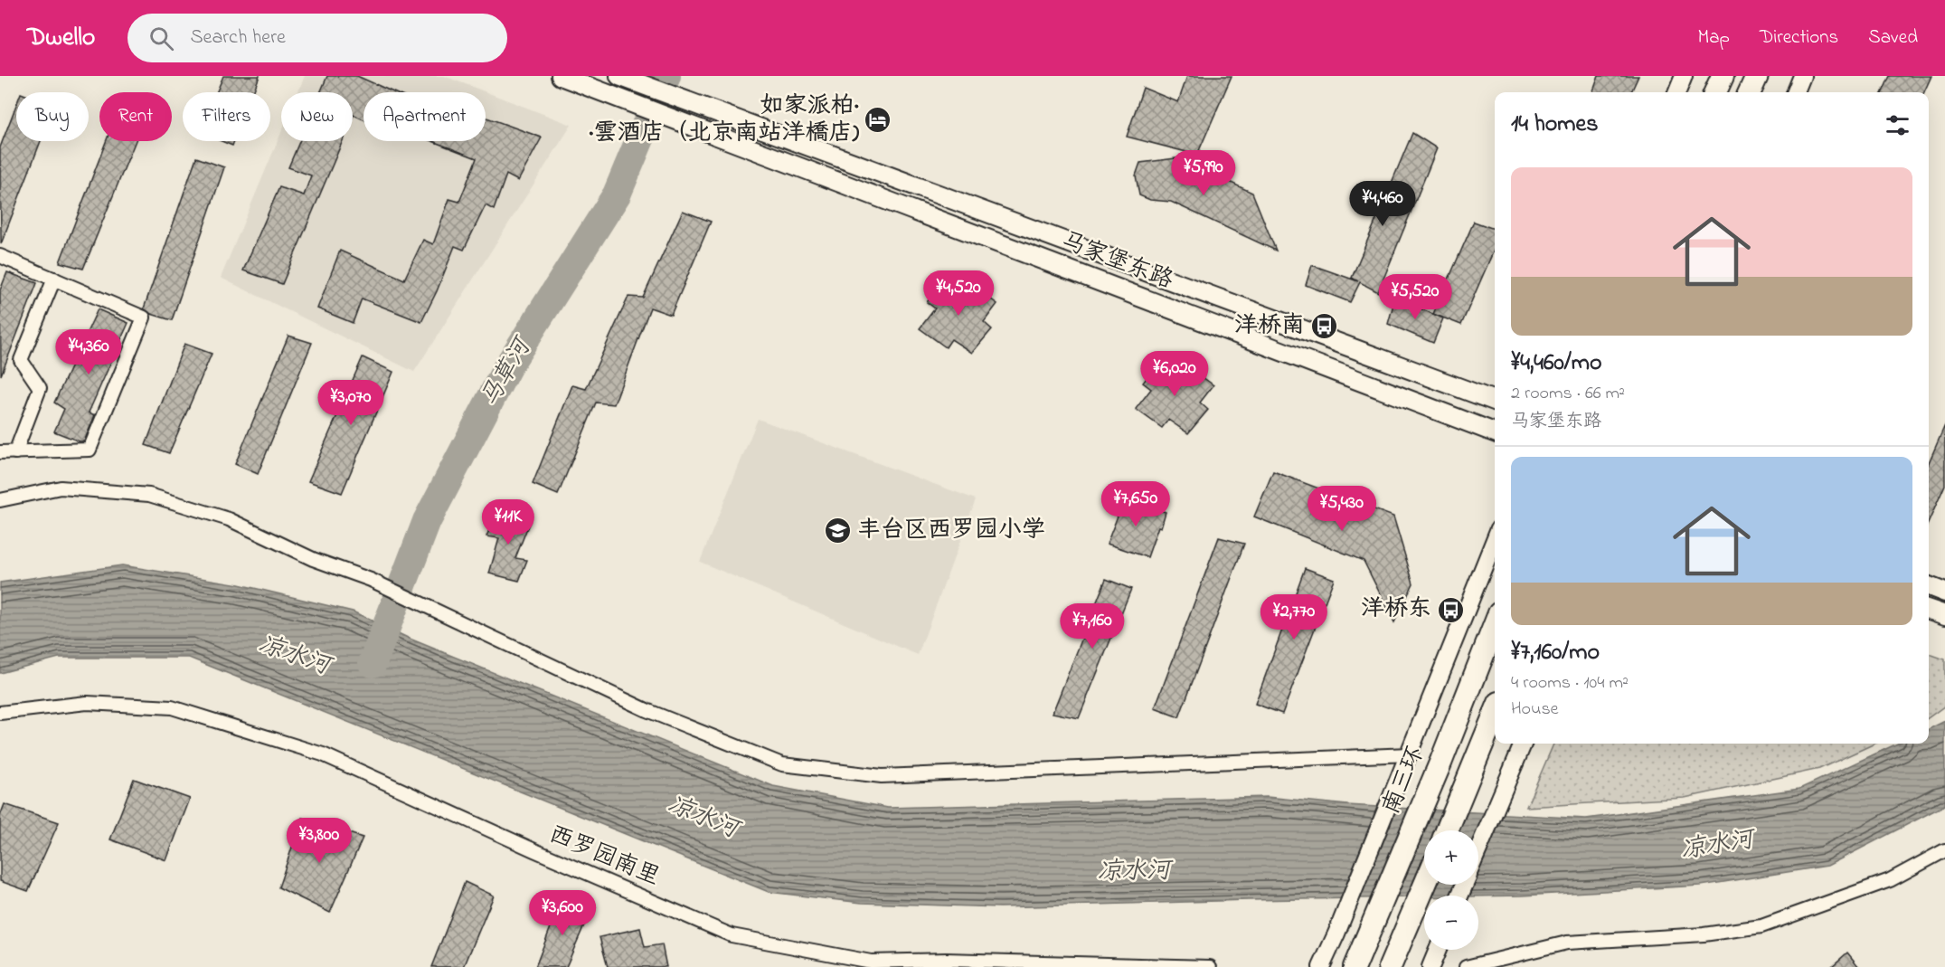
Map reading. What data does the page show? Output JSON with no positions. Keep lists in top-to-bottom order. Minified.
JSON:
{"streets":{"highway":["南三环"],"main road":["马家堡东路"],"street":["西罗园南里"]},"water":["马草河","凉水河"],"places":{"hotel":["如家派柏· ·雲酒店（北京南站洋橋店)"],"bus stop":["洋桥南","洋桥东"],"school or university":["丰台区西罗园小学"]},"page":{"header":"Dwello","search":"Search here","nav":["Map","Directions","Saved"],"chip":["Buy","Rent","Filters","New","Apartment"],"heading":"14 homes","price":["¥5,990","¥4,460","¥4,520","¥5,520","¥4,360","¥6,020","¥3,070","¥7,650","¥5,430","¥11K","¥2,770","¥7,160","¥3,800","¥3,600"],"list":[{"name":"¥4,460/mo","note":"2 rooms · 66 m² · 马家堡东路"},{"name":"¥7,160/mo","note":"4 rooms · 104 m² · House"}],"map_buttons":["+","−"]}}
